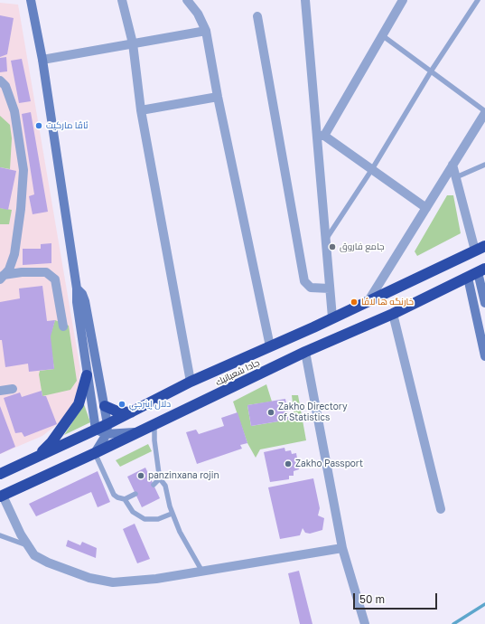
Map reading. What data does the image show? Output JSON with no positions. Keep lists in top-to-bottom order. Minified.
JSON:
{"streets":{"highway":["جادا شعبانيك"]},"places":["ئاڤا ماركيت","جامع فاروق","خارنگه ها لاڤا","دلال إينرجي","Zakho Directory of Statistics","Zakho Passport","panzinxana rojin"],"scale_bar":"50 m"}
